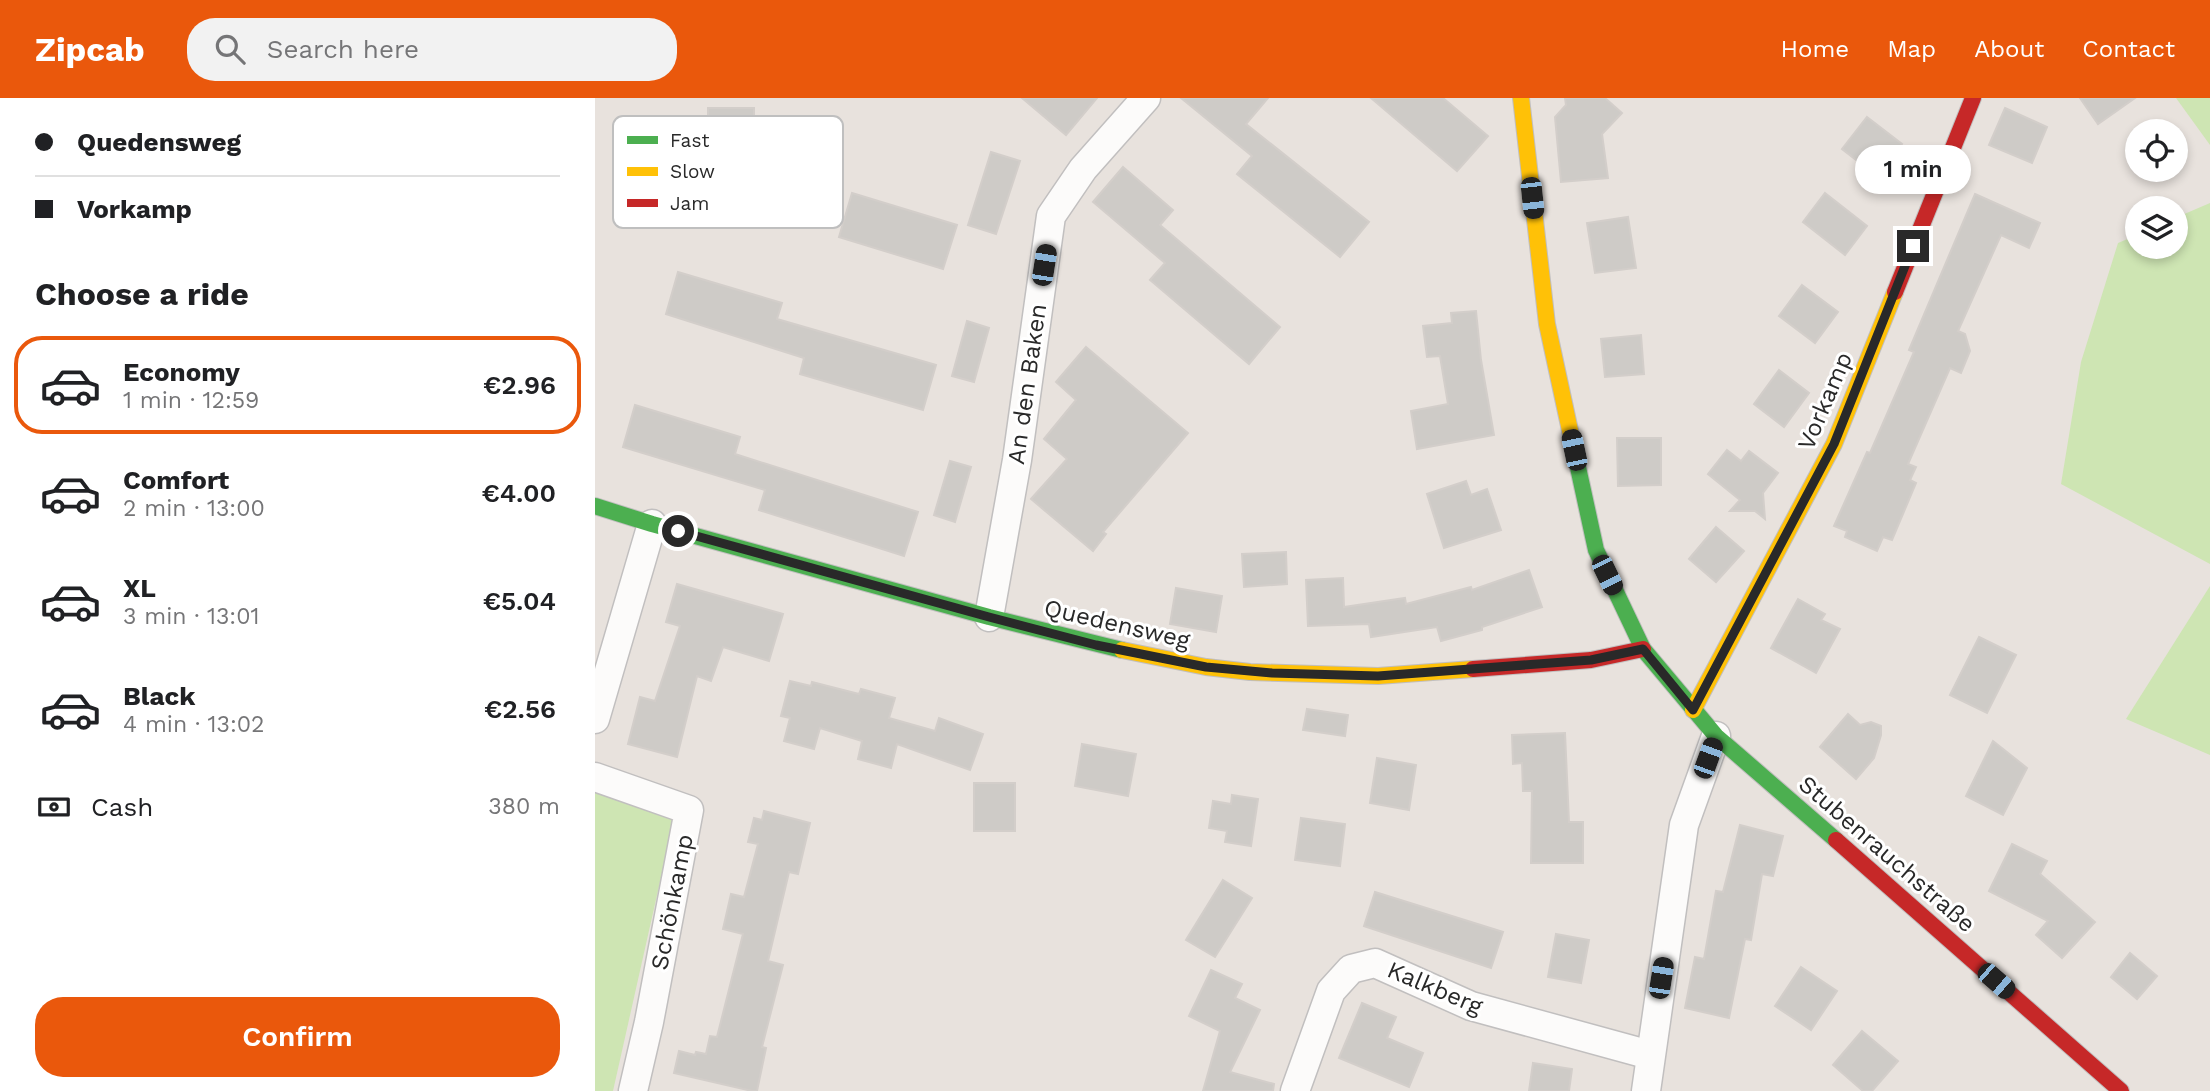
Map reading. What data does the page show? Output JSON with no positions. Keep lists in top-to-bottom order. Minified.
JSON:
{"streets":{"street":["An den Baken","Vorkamp","Quedensweg","Stubenrauchstraße","Schönkamp","Kalkberg"]},"crossings":[["An den Baken","Quedensweg"],["Vorkamp","Stubenrauchstraße"],["Quedensweg","Stubenrauchstraße"]],"legend":["Fast","Slow","Jam"],"page":{"header":"Zipcab","search":"Search here","nav":["Home","Map","About","Contact"],"banner":["Quedensweg","Vorkamp"],"bubble":"1 min","heading":"Choose a ride","list":[{"name":"Economy","note":"1 min · 12:59","value":"€2.96"},{"name":"Comfort","note":"2 min · 13:00","value":"€4.00"},{"name":"XL","note":"3 min · 13:01","value":"€5.04"},{"name":"Black","note":"4 min · 13:02","value":"€2.56"}],"pay":["Cash","380 m"],"buttons":"Confirm"}}
